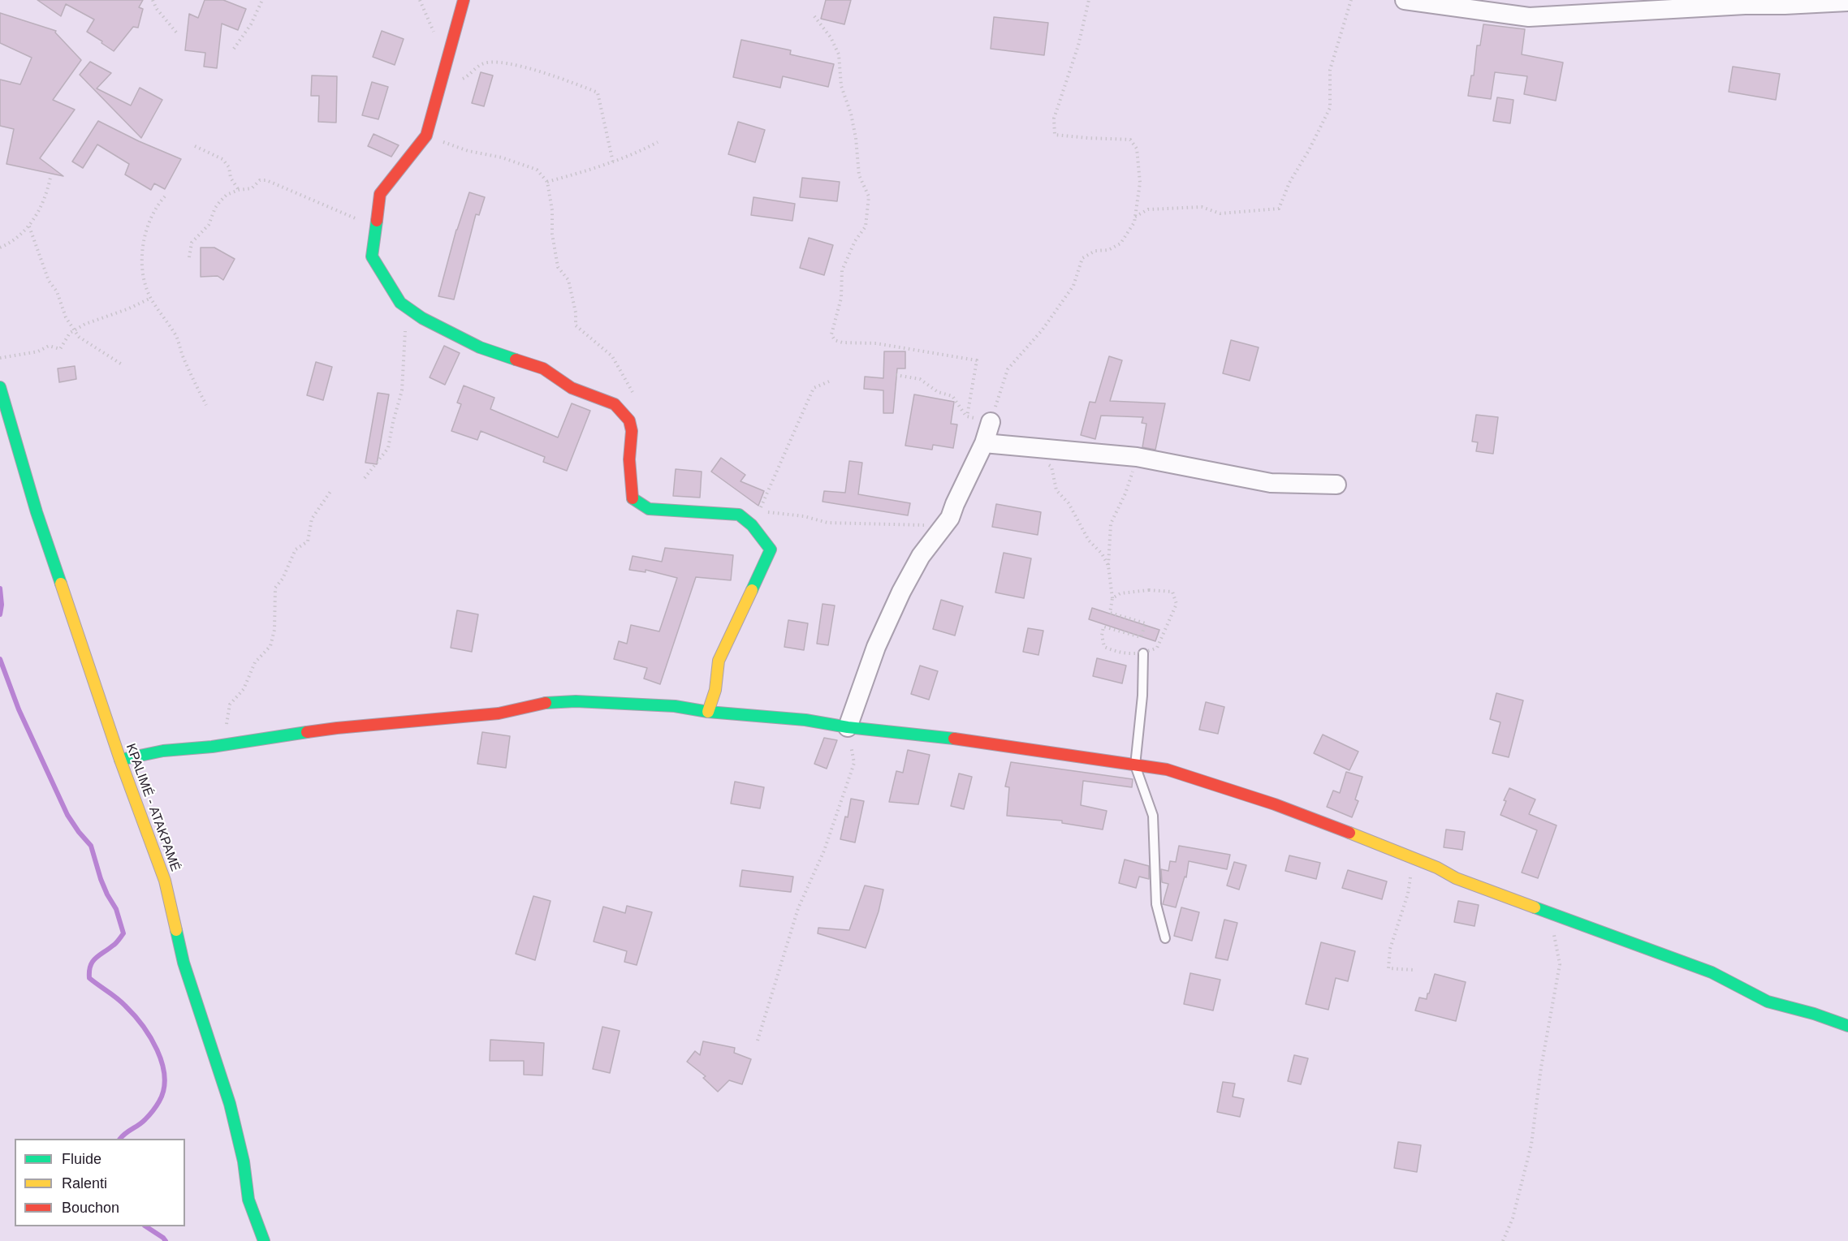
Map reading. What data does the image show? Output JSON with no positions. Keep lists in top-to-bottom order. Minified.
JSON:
{"streets":{"street":["KPALIMÉ - ATAKPAMÉ"]},"legend":["Fluide","Ralenti","Bouchon"]}
